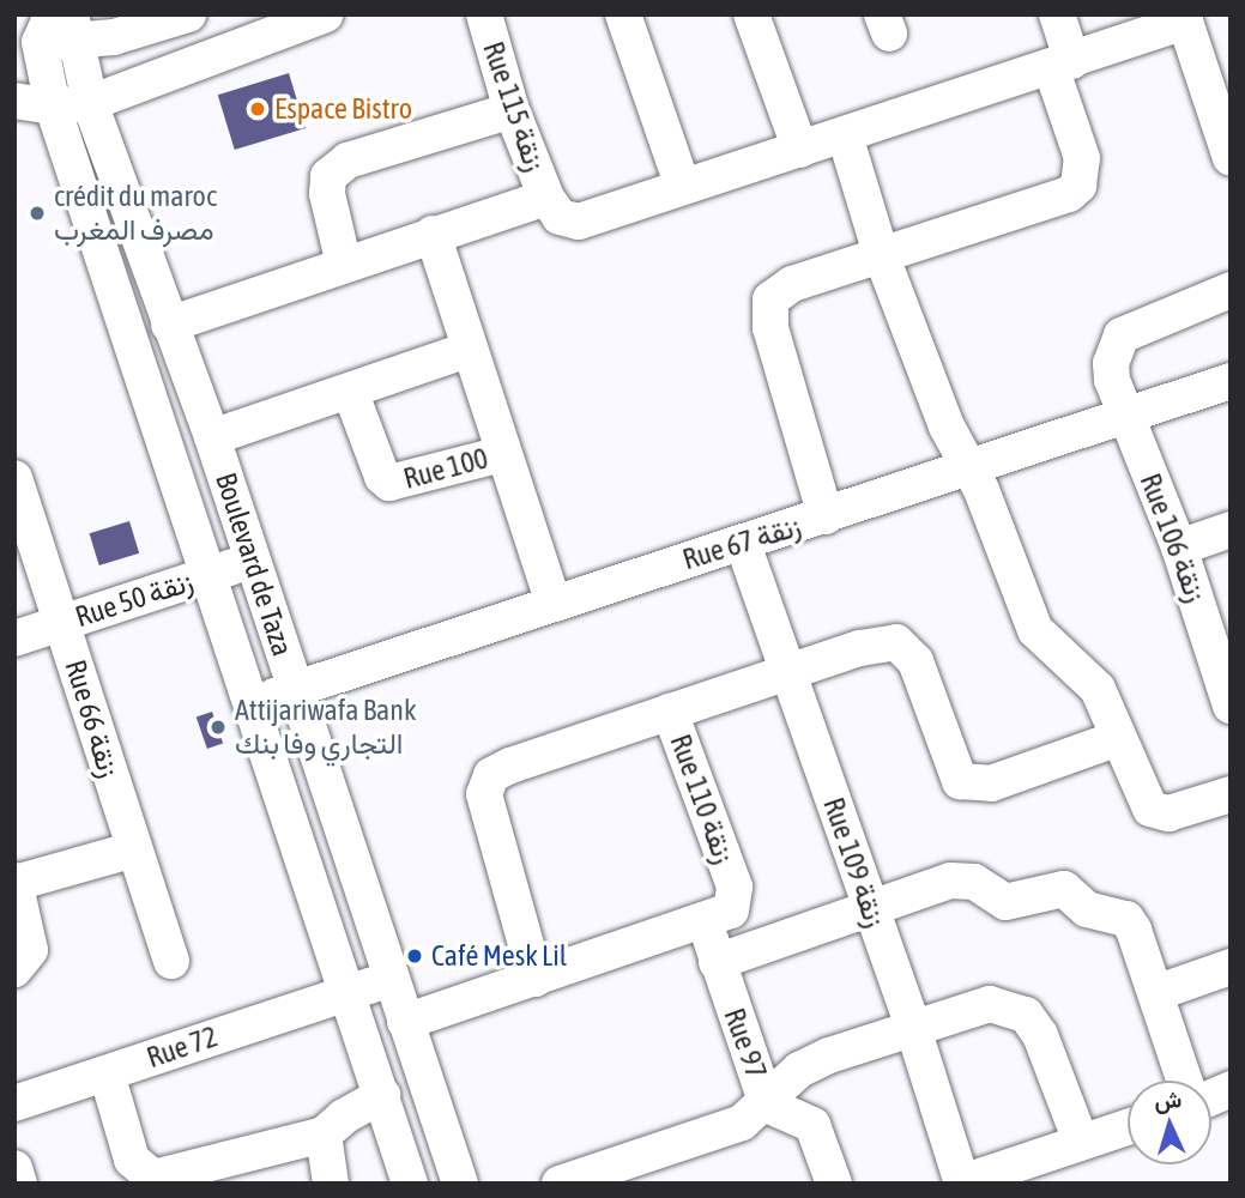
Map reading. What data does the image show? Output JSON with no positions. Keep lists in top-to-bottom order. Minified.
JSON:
{"streets":{"street":["Rue 115 زنقة","Rue 100","Rue 106 زنقة","Rue 67 زنقة","Boulevard de Taza","Rue 50 زنقة","Rue 66 زنقة","Rue 110 زنقة","Rue 109 زنقة","Rue 97","Rue 72"]},"crossings":[["Rue 106 زنقة","Rue 67 زنقة"],["Rue 67 زنقة","Boulevard de Taza"],["Rue 67 زنقة","Rue 109 زنقة"],["Boulevard de Taza","Rue 50 زنقة"],["Boulevard de Taza","Rue 72"],["Rue 50 زنقة","Rue 66 زنقة"],["Rue 110 زنقة","Rue 97"]],"places":["Espace Bistro","crédit du maroc مصرف المغرب","Attijariwafa Bank التجاري وفا بنك","Café Mesk Lil"],"north":"top"}
